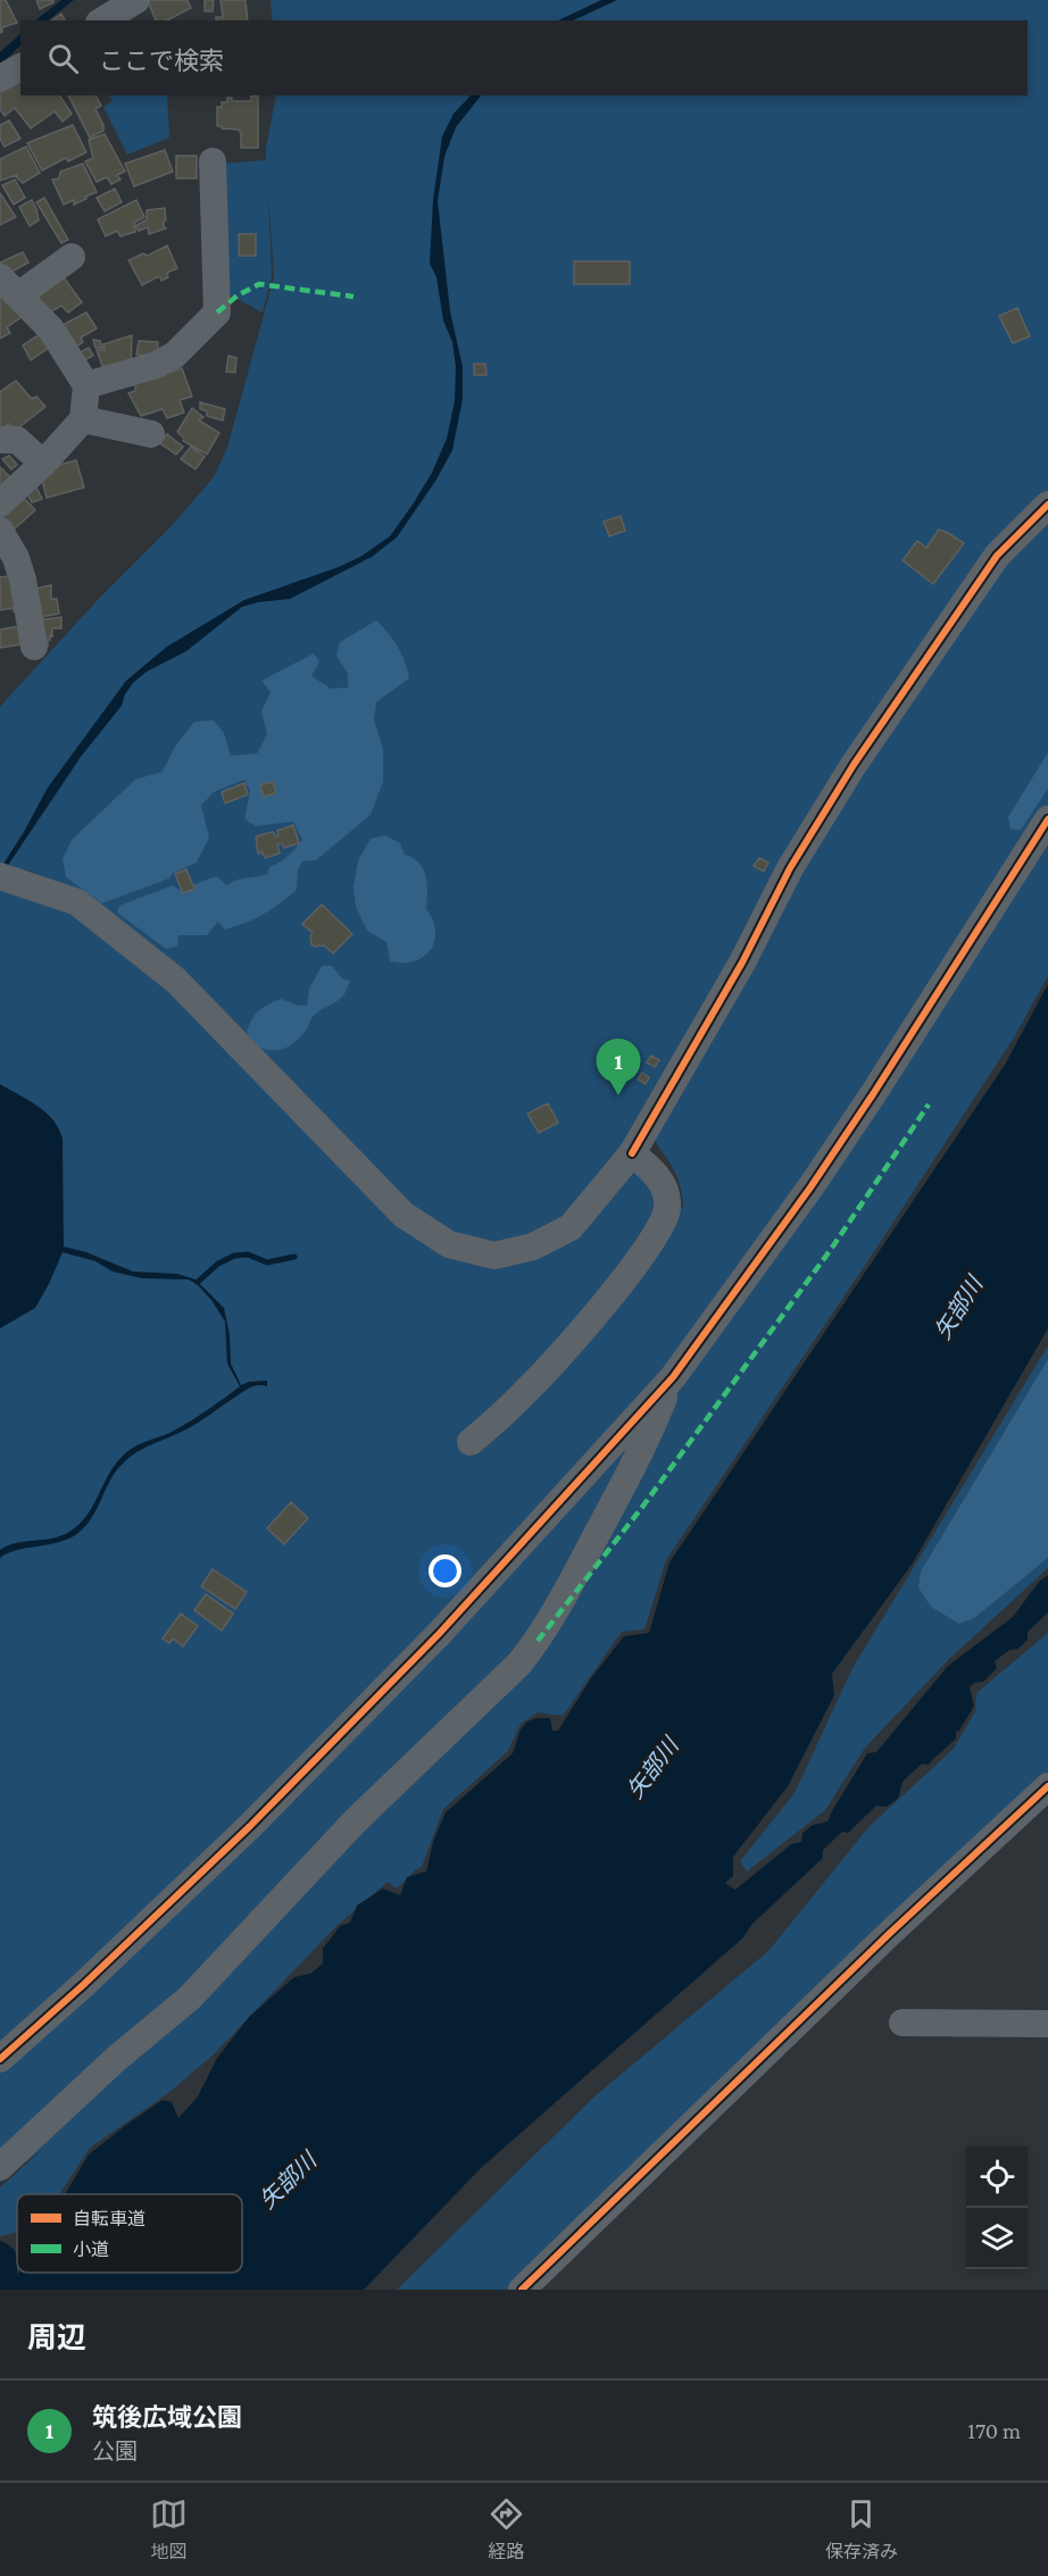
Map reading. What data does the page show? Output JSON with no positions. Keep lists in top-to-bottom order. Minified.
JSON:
{"water":["矢部川"],"legend":["自転車道","小道"],"page":{"search":"ここで検索","pins":"1","heading":"周辺","list":[{"mark":"1","name":"筑後広域公園","note":"公園","value":"170 m"}],"nav":["地図","経路","保存済み"]}}
